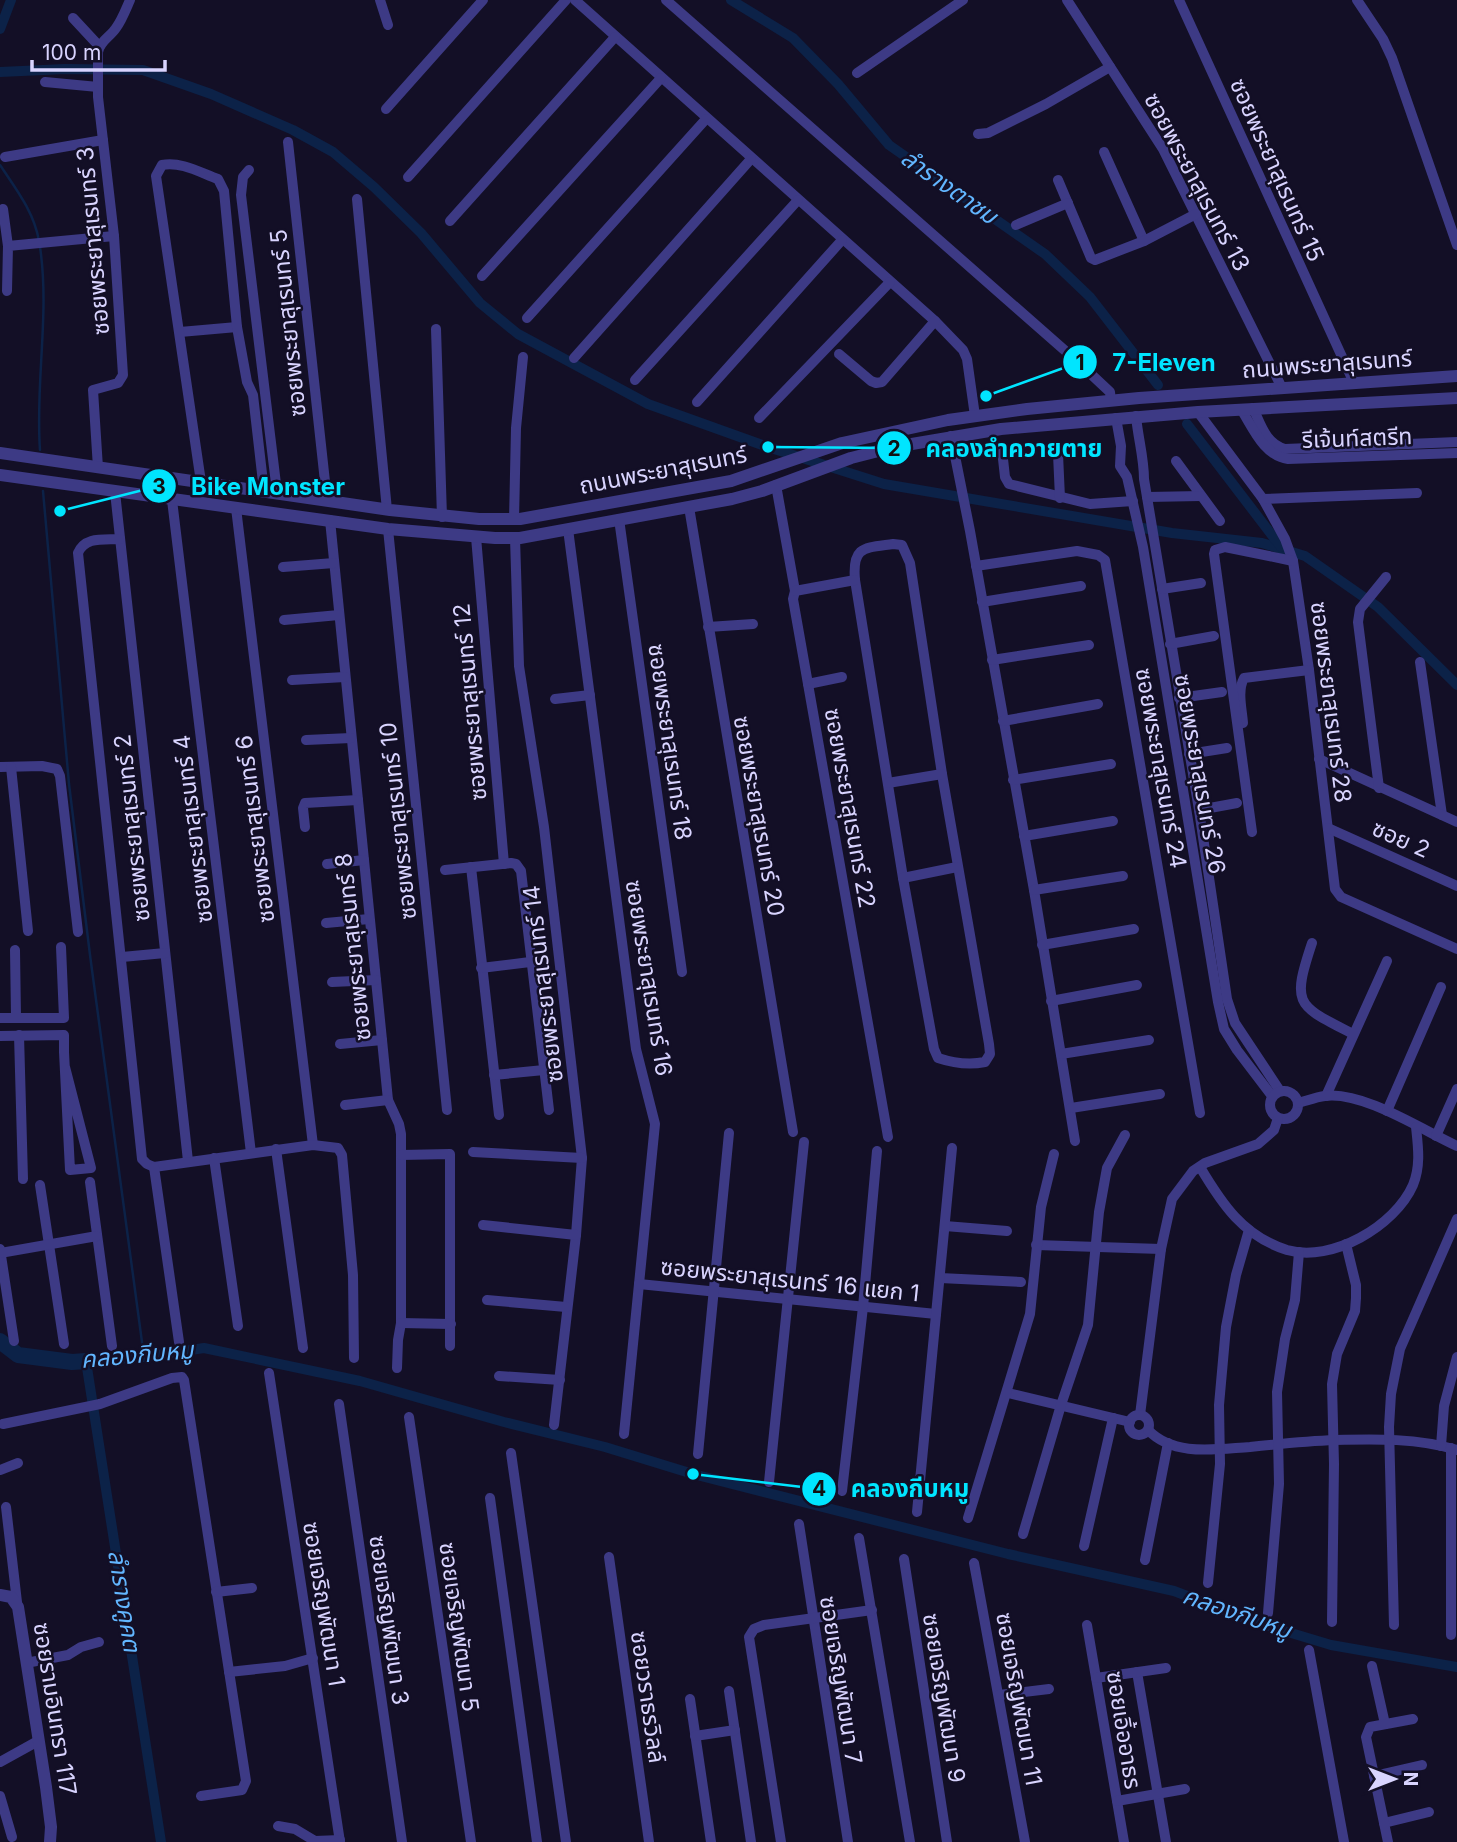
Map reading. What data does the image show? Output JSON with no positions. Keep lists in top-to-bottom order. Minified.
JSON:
{"streets":{"street":["ซอยพระยาสุเรนทร์ 15","ซอยพระยาสุเรนทร์ 13","ซอยพระยาสุเรนทร์ 3","ซอยพระยาสุเรนทร์ 5","ถนนพระยาสุเรนทร์","รีเจ้นท์สตรีท","ซอยพระยาสุเรนทร์ 12","ซอยพระยาสุเรนทร์ 28","ซอยพระยาสุเรนทร์ 18","ซอยพระยาสุเรนทร์ 24","ซอยพระยาสุเรนทร์ 26","ซอยพระยาสุเรนทร์ 22","ซอยพระยาสุเรนทร์ 20","ซอยพระยาสุเรนทร์ 10","ซอยพระยาสุเรนทร์ 2","ซอยพระยาสุเรนทร์ 4","ซอยพระยาสุเรนทร์ 6","ซอย 2","ซอยพระยาสุเรนทร์ 8","ซอยพระยาสุเรนทร์ 16","ซอยพระยาสุเรนทร์ 14","ซอยพระยาสุเรนทร์ 16 แยก 1","ซอยเจริญพัฒนา 1","ซอยเจริญพัฒนา 3","ซอยเจริญพัฒนา 5","ซอยเจริญพัฒนา 7","ซอยวราธรวิลล์","ซอยเจริญพัฒนา 9","ซอยเจริญพัฒนา 11","ซอยรามอินทรา 117","ซอยเอิ้ออาธร"]},"crossings":[["ซอยพระยาสุเรนทร์ 15","ถนนพระยาสุเรนทร์"],["ซอยพระยาสุเรนทร์ 13","ถนนพระยาสุเรนทร์"],["ซอยพระยาสุเรนทร์ 3","ถนนพระยาสุเรนทร์"],["ซอยพระยาสุเรนทร์ 5","ถนนพระยาสุเรนทร์"],["ถนนพระยาสุเรนทร์","รีเจ้นท์สตรีท"],["ถนนพระยาสุเรนทร์","ซอยพระยาสุเรนทร์ 12"],["ถนนพระยาสุเรนทร์","ซอยพระยาสุเรนทร์ 28"],["ถนนพระยาสุเรนทร์","ซอยพระยาสุเรนทร์ 18"],["ถนนพระยาสุเรนทร์","ซอยพระยาสุเรนทร์ 26"],["ถนนพระยาสุเรนทร์","ซอยพระยาสุเรนทร์ 22"],["ถนนพระยาสุเรนทร์","ซอยพระยาสุเรนทร์ 20"],["ถนนพระยาสุเรนทร์","ซอยพระยาสุเรนทร์ 10"],["ถนนพระยาสุเรนทร์","ซอยพระยาสุเรนทร์ 2"],["ถนนพระยาสุเรนทร์","ซอยพระยาสุเรนทร์ 4"],["ถนนพระยาสุเรนทร์","ซอยพระยาสุเรนทร์ 6"],["ถนนพระยาสุเรนทร์","ซอยพระยาสุเรนทร์ 8"],["ถนนพระยาสุเรนทร์","ซอยพระยาสุเรนทร์ 16"],["ถนนพระยาสุเรนทร์","ซอยพระยาสุเรนทร์ 14"],["ซอยพระยาสุเรนทร์ 28","ซอย 2"],["ซอยพระยาสุเรนทร์ 16","ซอยพระยาสุเรนทร์ 16 แยก 1"]],"water":["ลำรางตาชม","คลองกีบหมู","ลำรางคูคต"],"places":["7-Eleven","คลองลำควายตาย","Bike Monster","คลองกีบหมู"],"scale_bar":"100 m","north":"right"}
